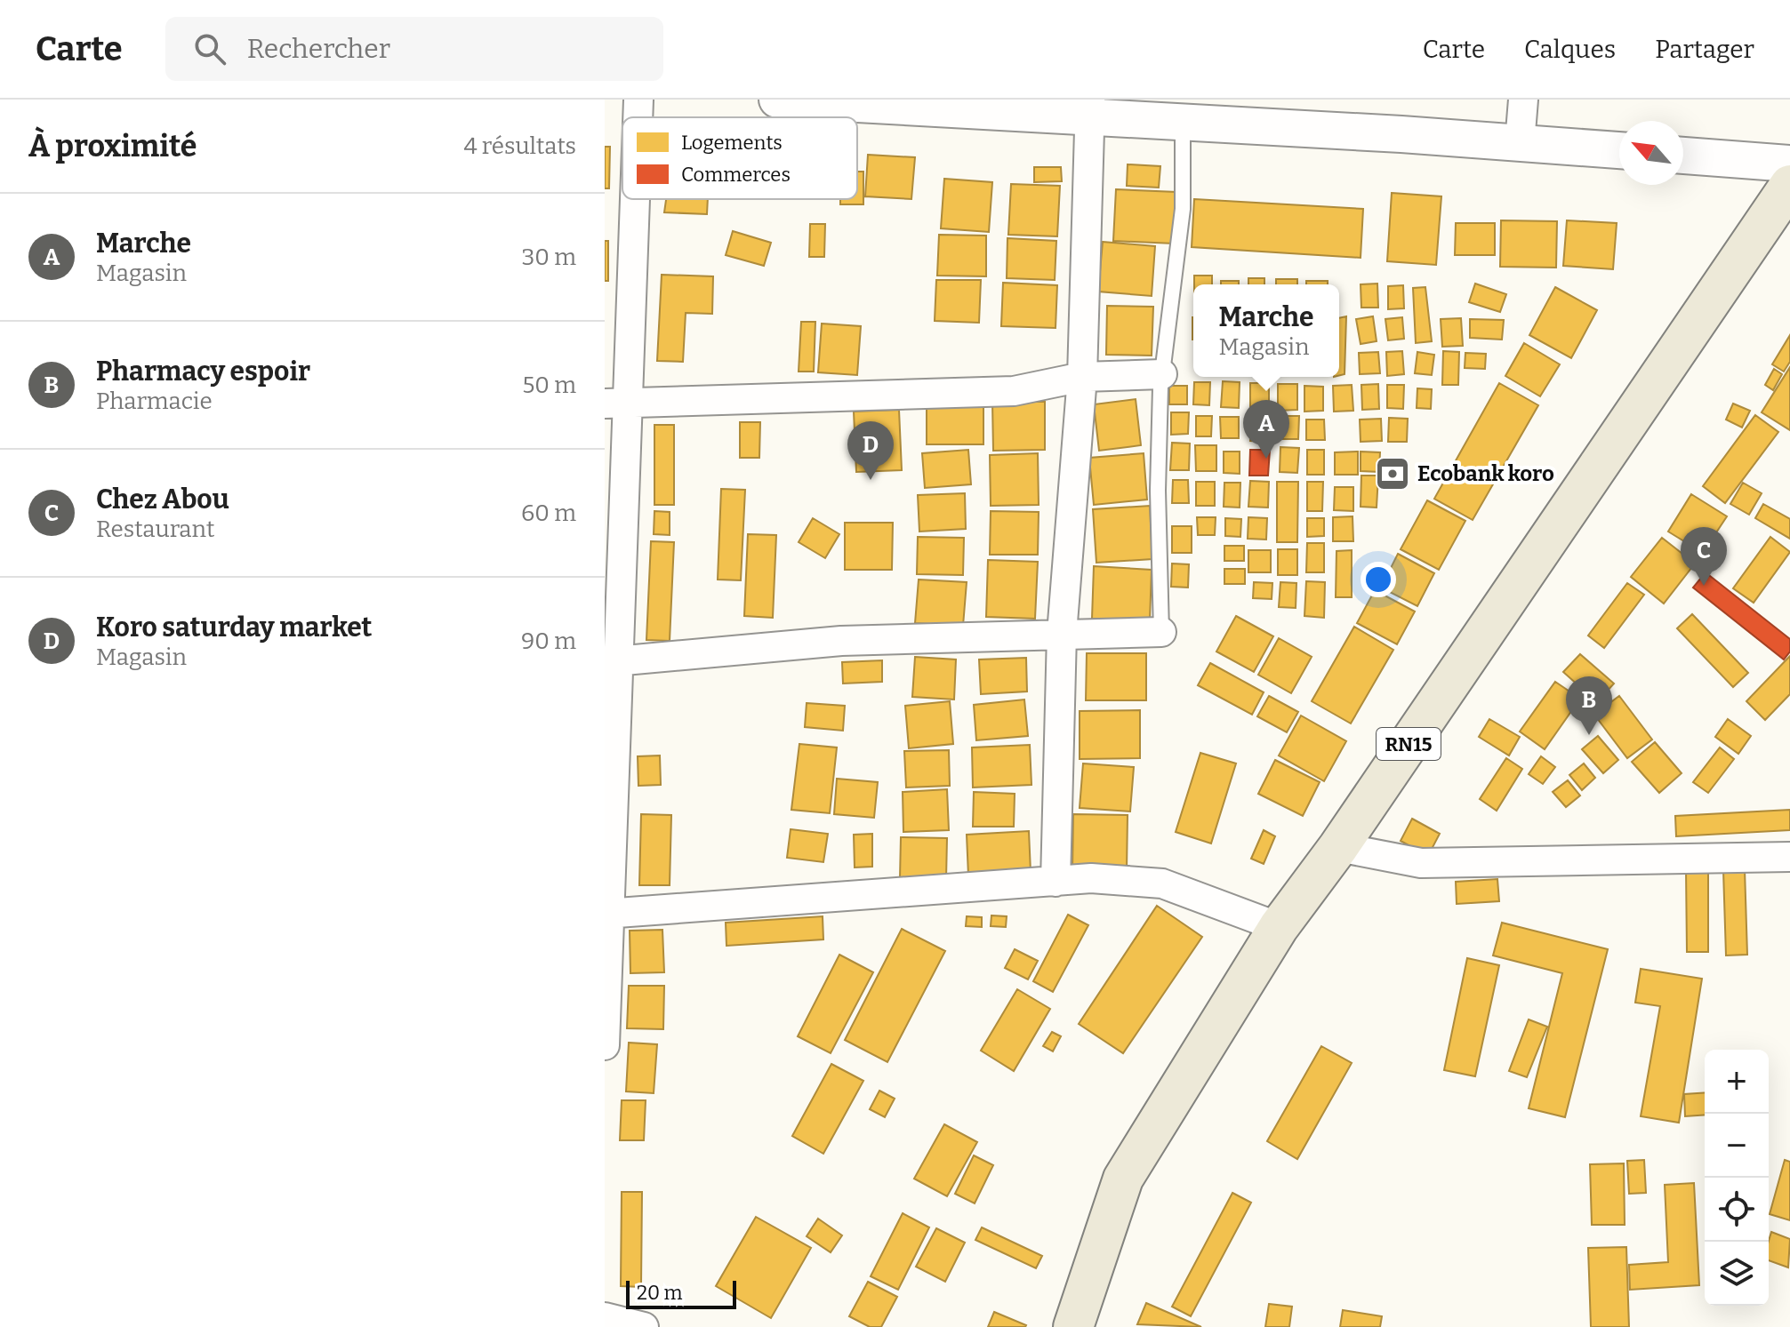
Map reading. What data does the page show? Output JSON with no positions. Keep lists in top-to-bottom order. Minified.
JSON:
{"streets":{"main road":["RN15"]},"places":{"bank":["Ecobank koro"]},"legend":["Logements","Commerces"],"scale_bar":"20 m","north":"top left","page":{"header":"Carte","search":"Rechercher","nav":["Carte","Calques","Partager"],"heading":["À proximité","4 résultats"],"list":[{"mark":"A","name":"Marche","note":"Magasin","value":"30 m"},{"mark":"B","name":"Pharmacy espoir","note":"Pharmacie","value":"50 m"},{"mark":"C","name":"Chez Abou","note":"Restaurant","value":"60 m"},{"mark":"D","name":"Koro saturday market","note":"Magasin","value":"90 m"}],"popup":["Marche","Magasin"],"pins":["A","D","C","B"],"map_buttons":["+","−"],"scale":"20 m"}}
